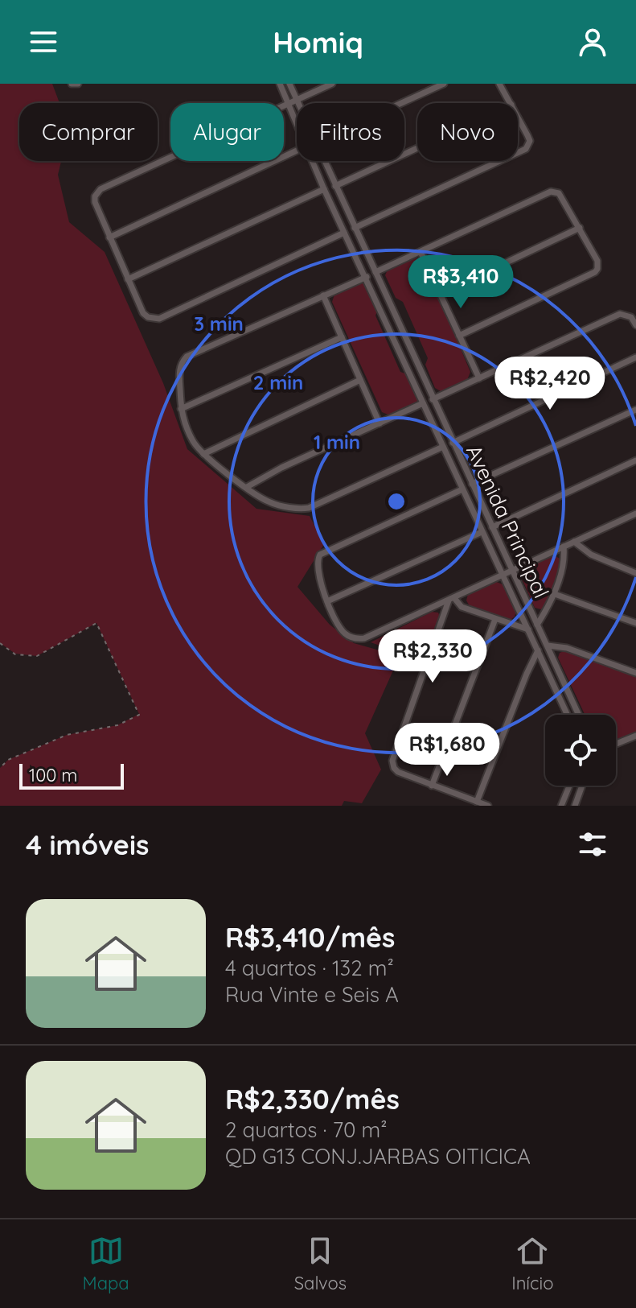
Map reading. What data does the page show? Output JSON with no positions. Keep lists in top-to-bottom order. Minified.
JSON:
{"streets":{"street":["Avenida Principal"]},"scale_bar":"100 m","page":{"header":"Homiq","chip":["Comprar","Alugar","Filtros","Novo"],"price":["R$3,410","R$2,420","R$2,330","R$1,680"],"scale":"100 m","heading":"4 imóveis","list":[{"name":"R$3,410/mês","note":"4 quartos · 132 m² · Rua Vinte e Seis A"},{"name":"R$2,330/mês","note":"2 quartos · 70 m² · QD G13 CONJ.JARBAS OITICICA"}],"tabs":["Mapa","Salvos","Início"]},"rings":["3 min","2 min","1 min"]}
